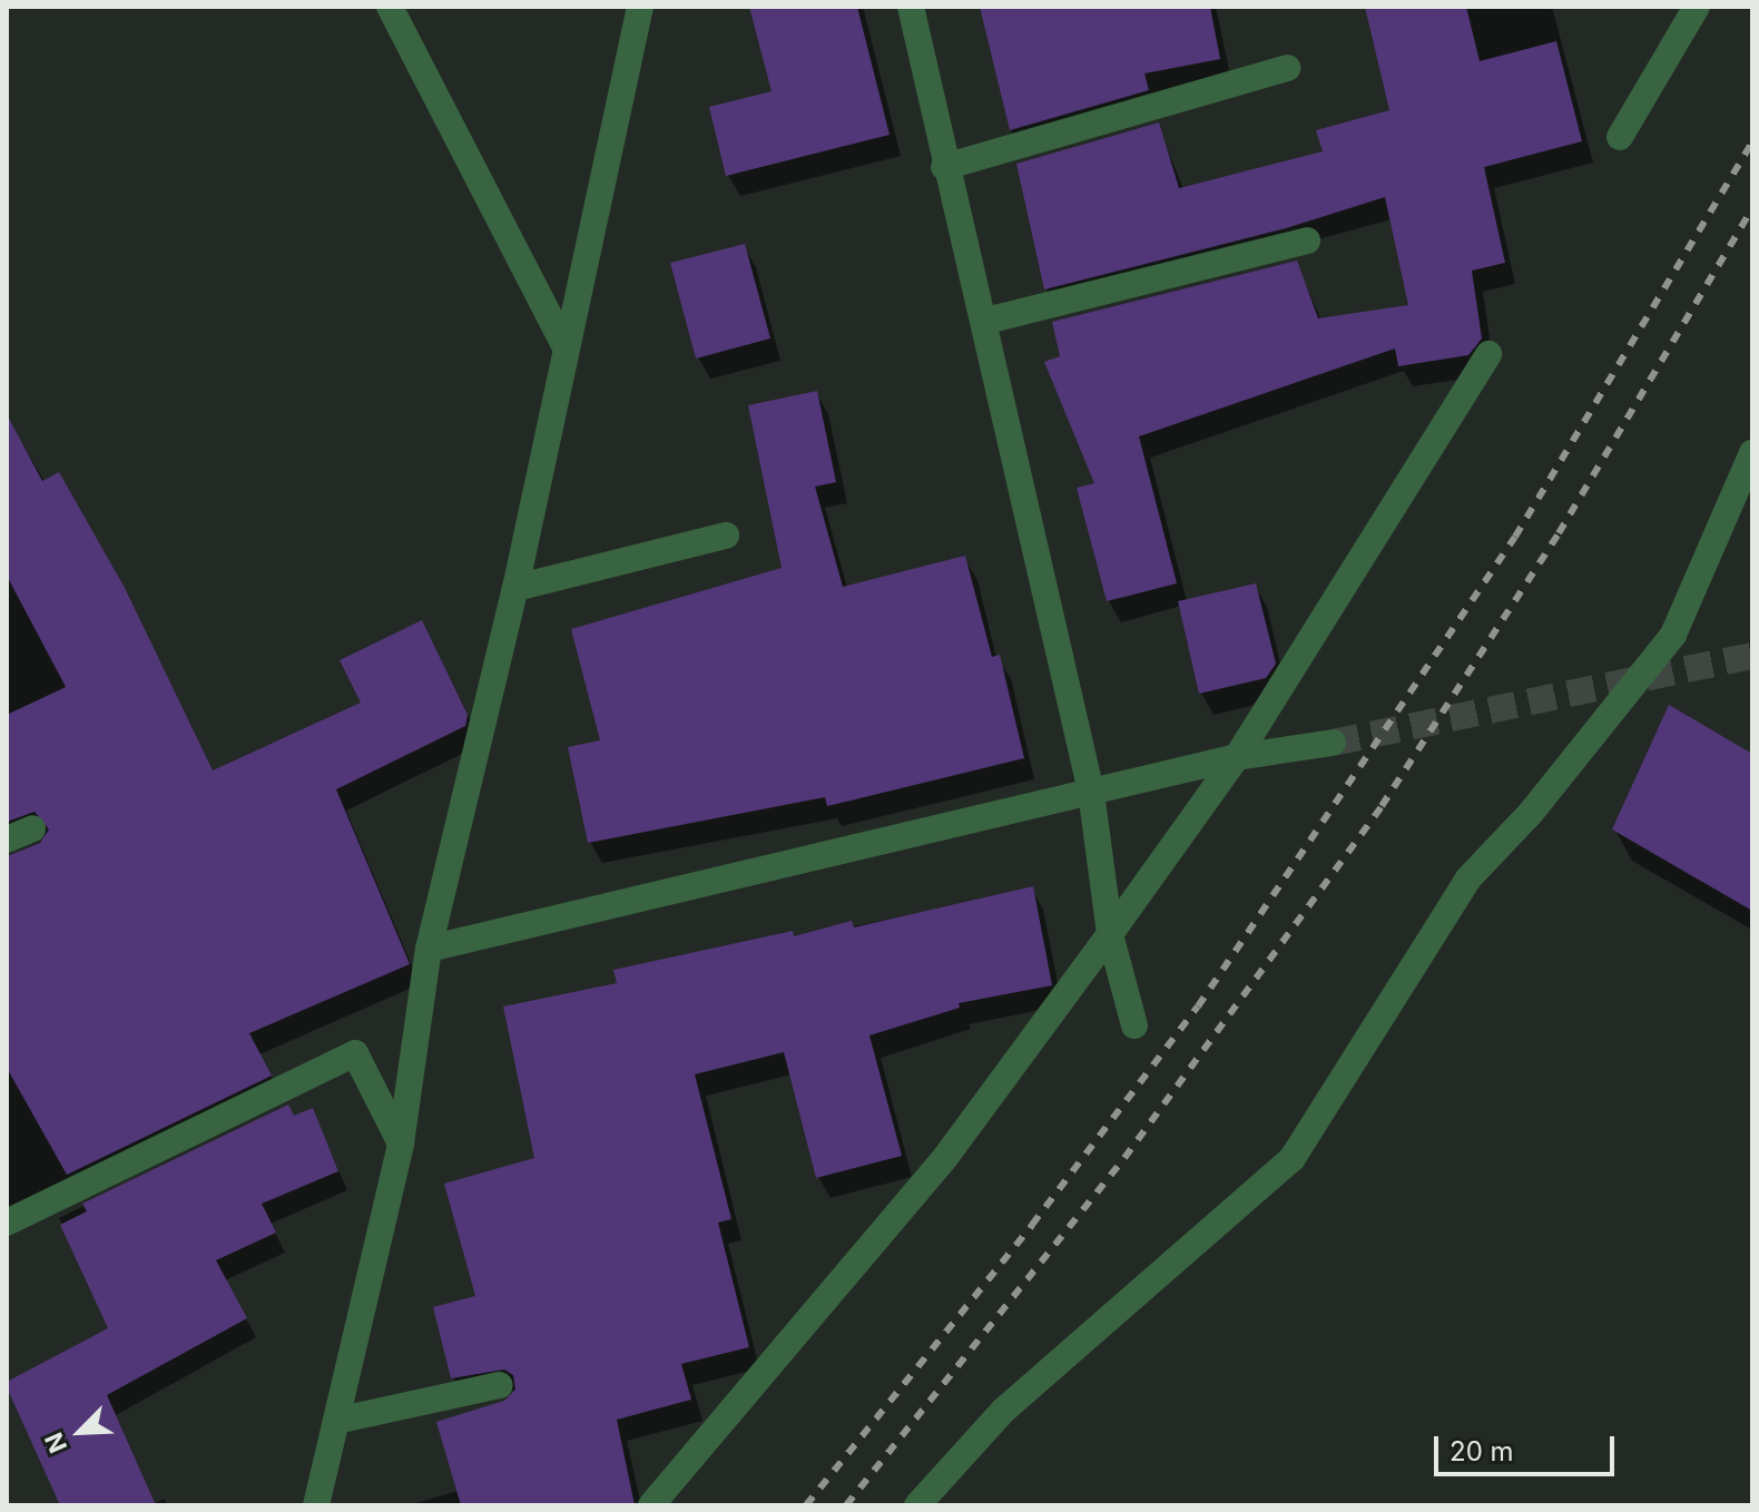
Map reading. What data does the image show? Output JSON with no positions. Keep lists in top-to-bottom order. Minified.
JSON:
{"scale_bar":"20 m","north":"bottom left"}
